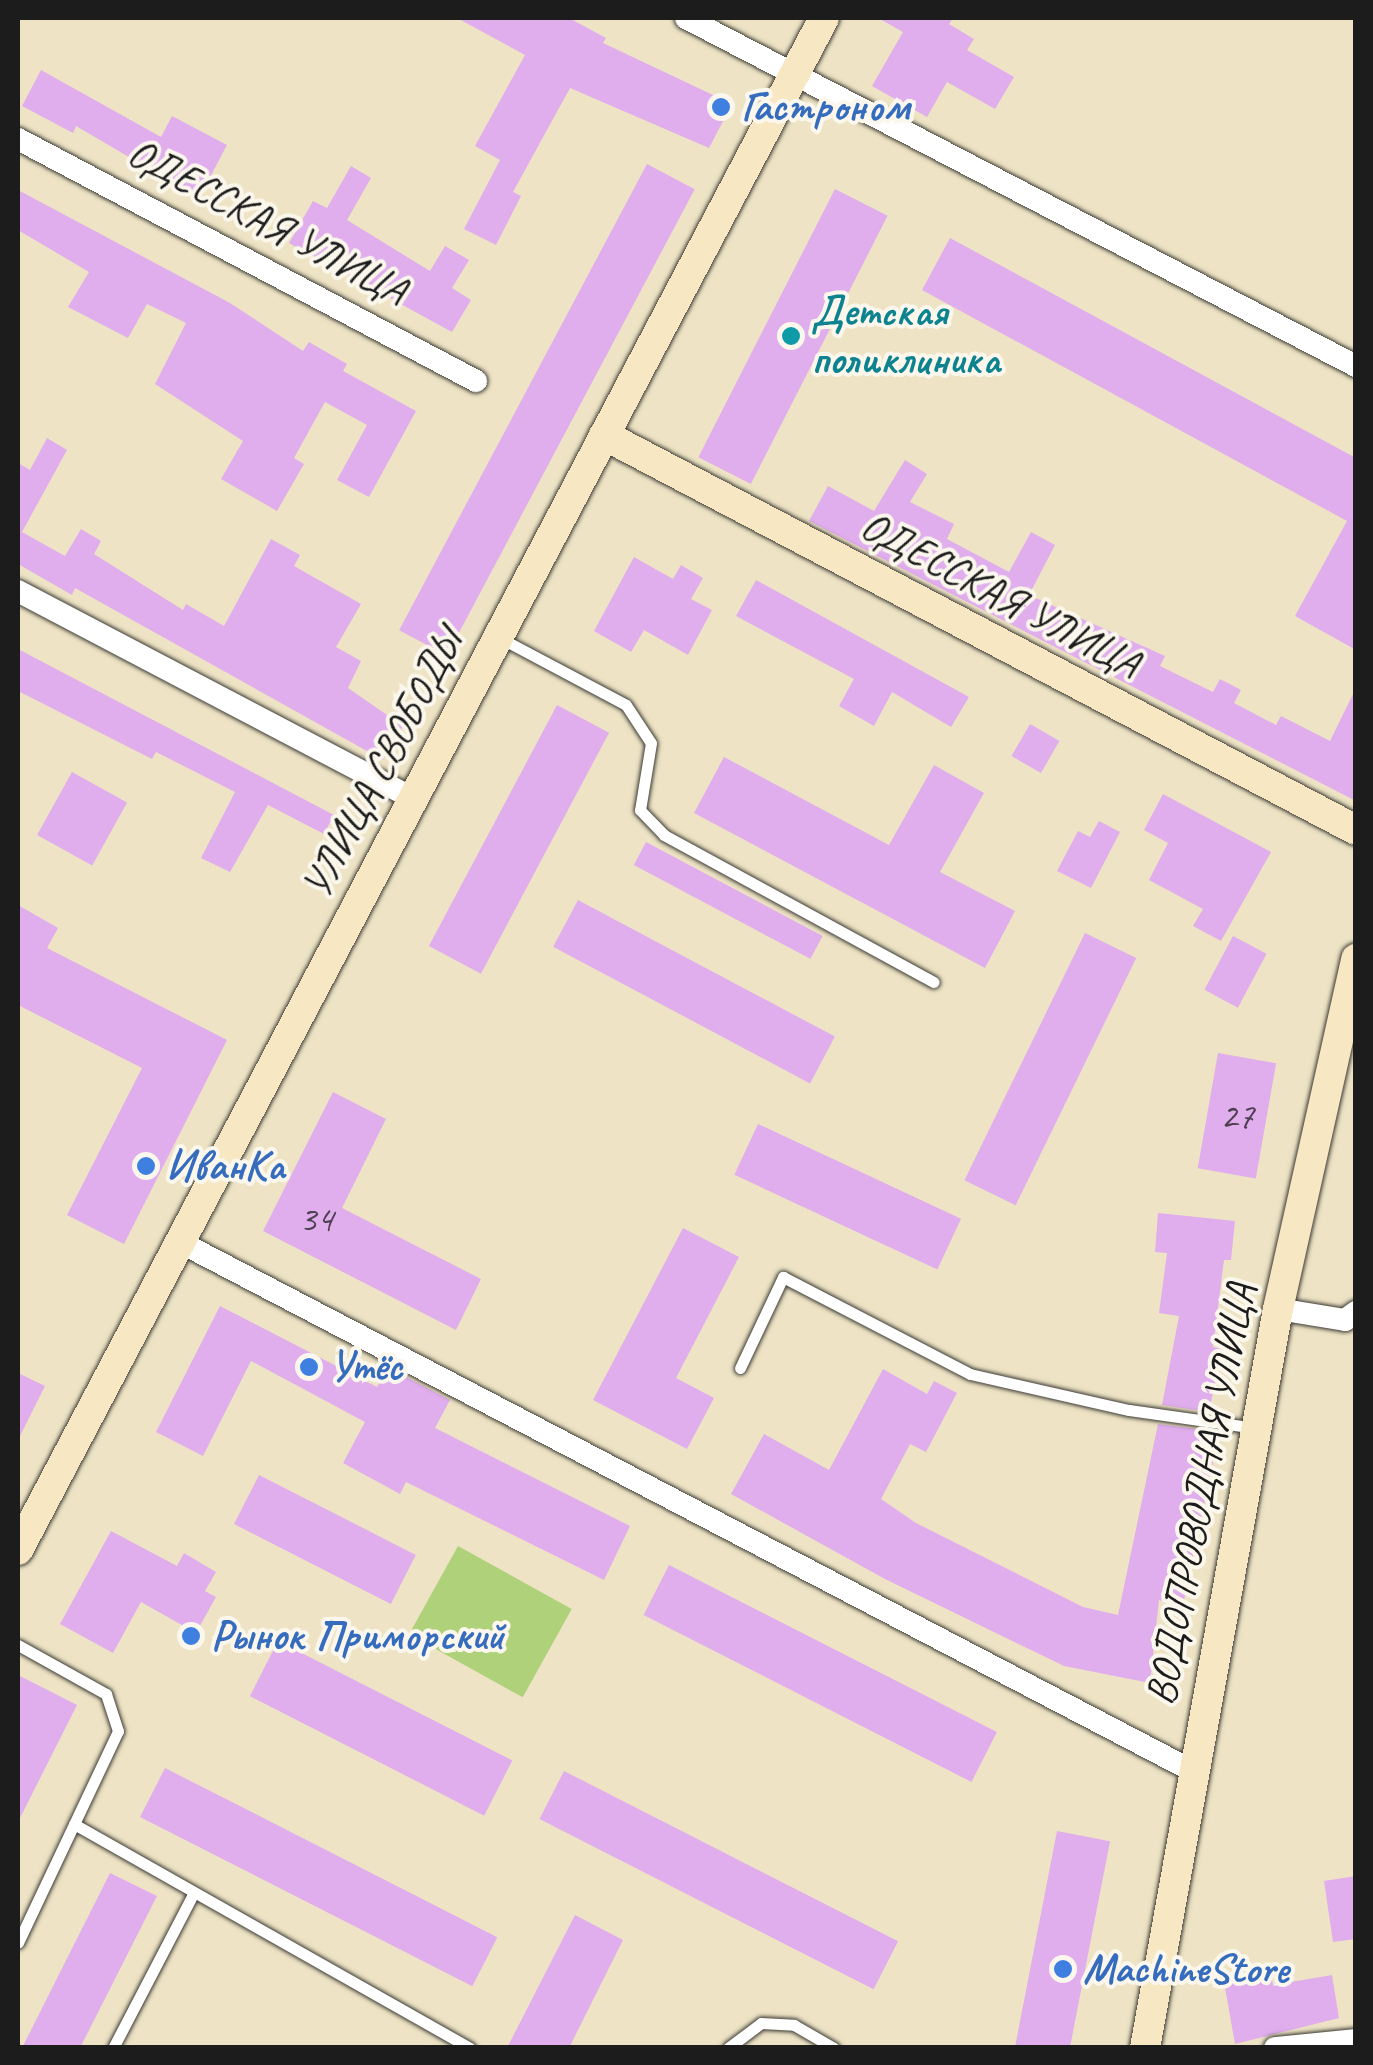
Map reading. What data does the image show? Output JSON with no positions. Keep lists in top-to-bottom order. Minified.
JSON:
{"streets":{"street":["ОДЕССКАЯ УЛИЦА","УЛИЦА СВОБОДЫ","ВОДОПРОВОДНАЯ УЛИЦА"]},"crossings":[["ОДЕССКАЯ УЛИЦА","УЛИЦА СВОБОДЫ"]],"places":["Гастроном","Детская поликлиника","ИванКа","Утёс","Рынок Приморский","MachineStore"],"house_numbers":["27","34"]}
